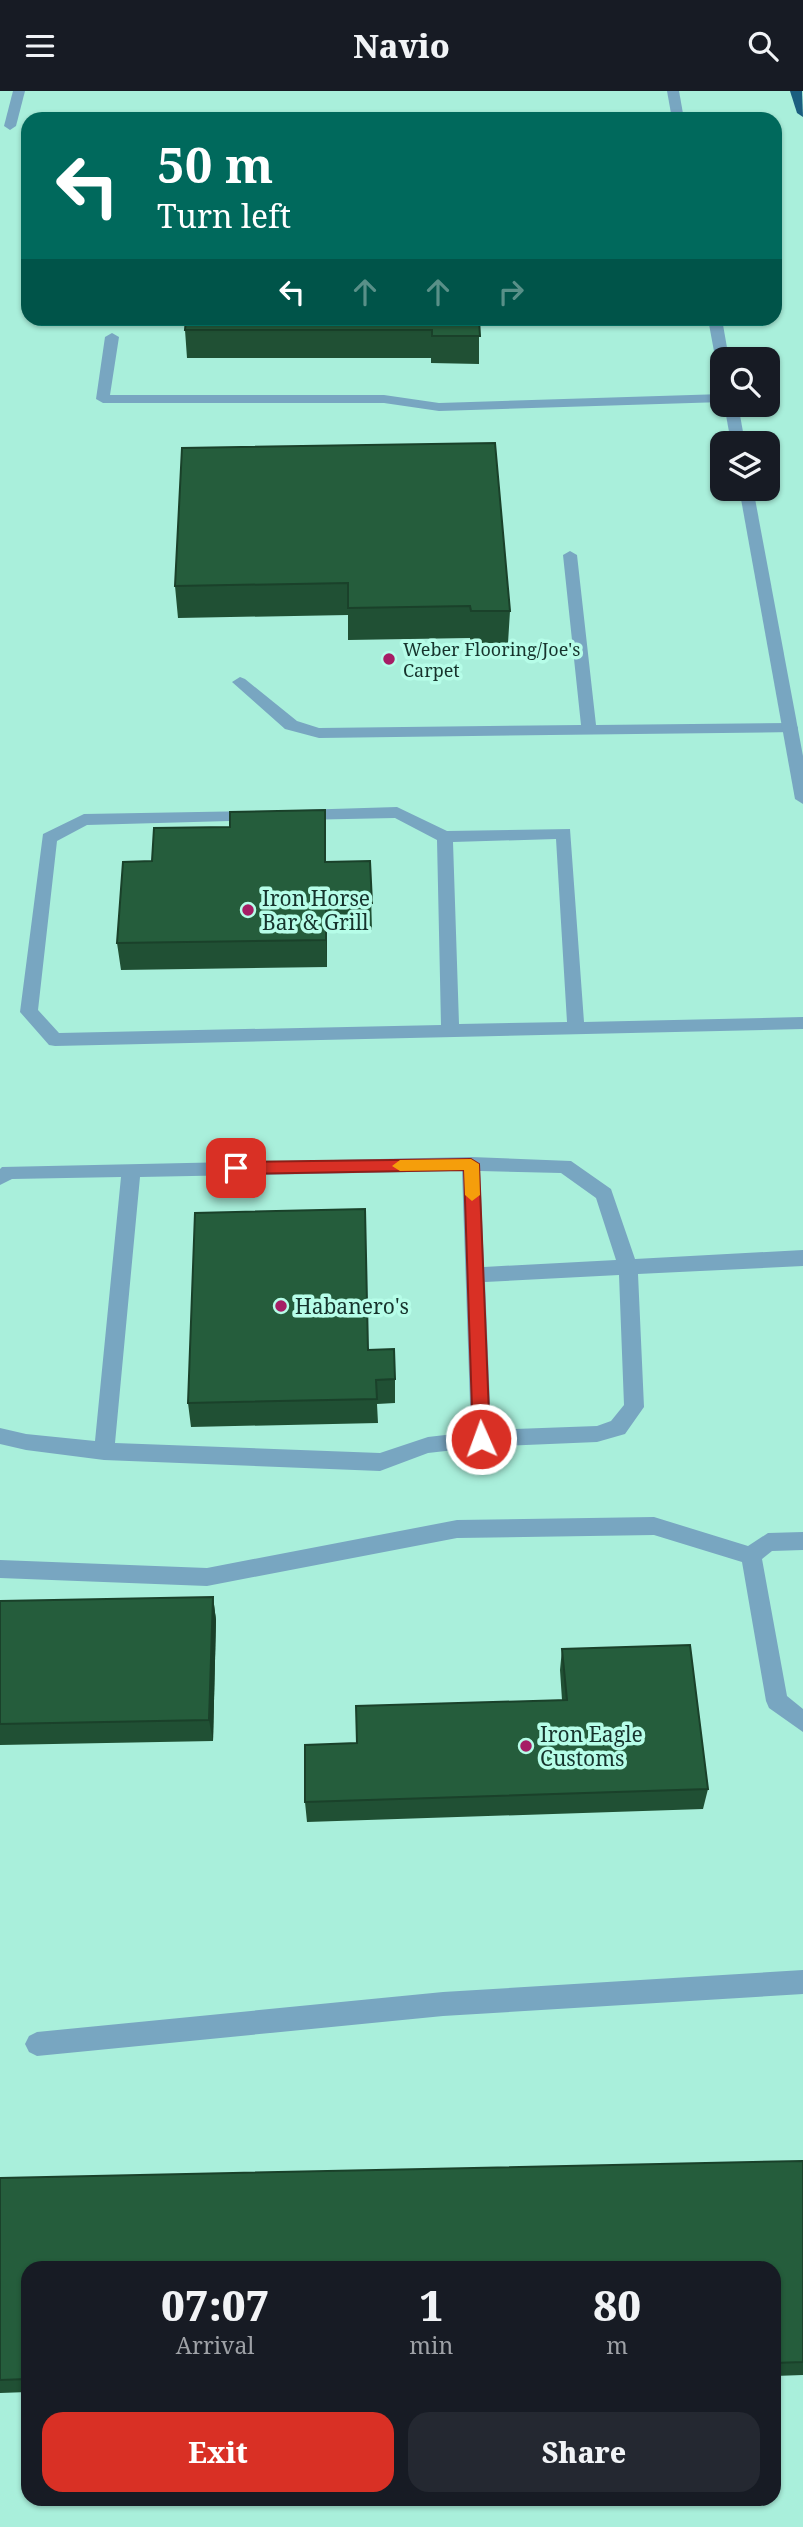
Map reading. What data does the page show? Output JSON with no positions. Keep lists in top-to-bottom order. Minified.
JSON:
{"places":["Weber Flooring/Joe's Carpet","Iron Horse Bar & Grill","Habanero's","Iron Eagle Customs"],"page":{"header":"Navio","turn":["50 m","Turn left"],"eta":["07:07","Arrival","1","min","80","m"],"buttons":["Exit","Share"]}}
